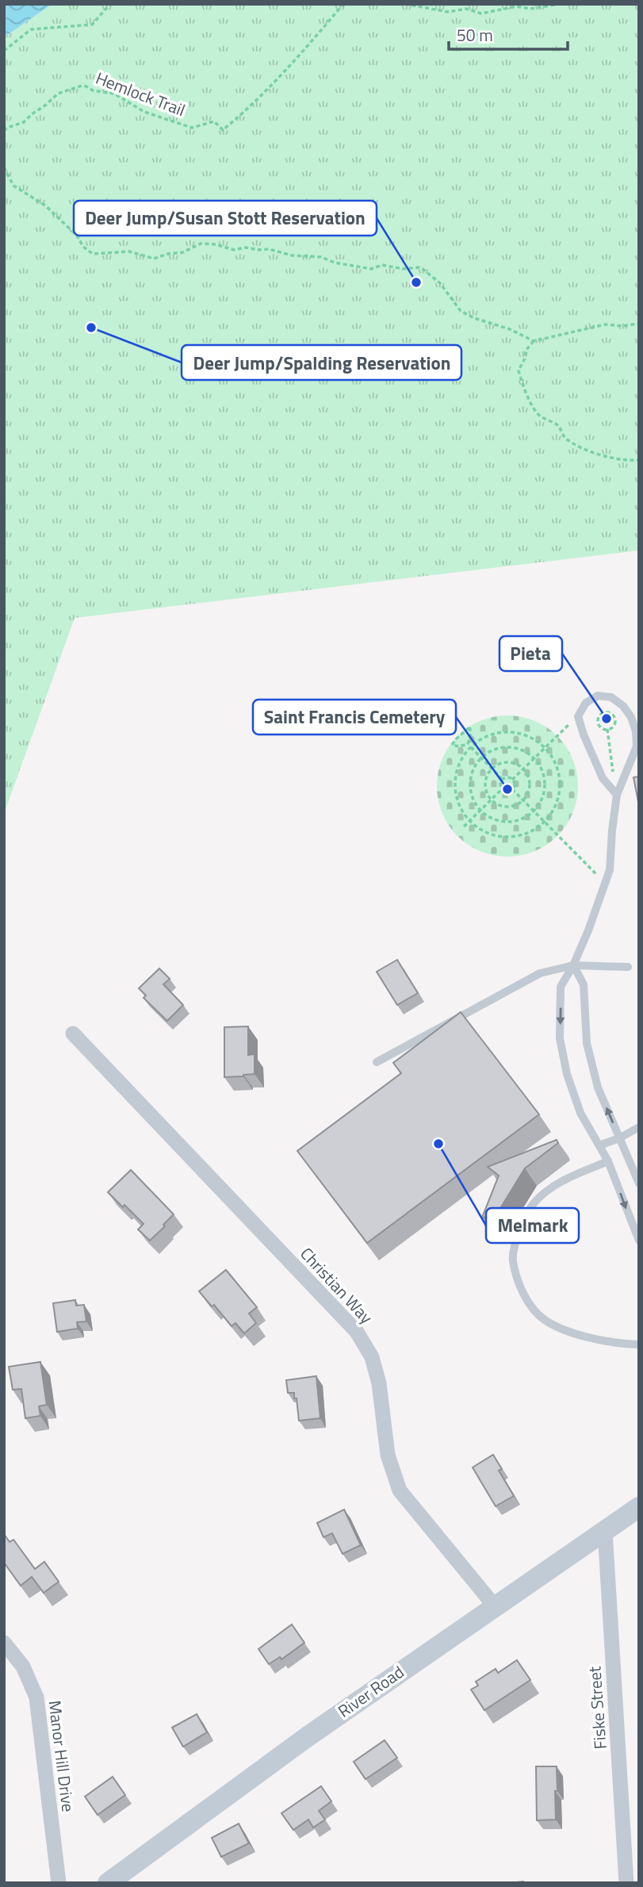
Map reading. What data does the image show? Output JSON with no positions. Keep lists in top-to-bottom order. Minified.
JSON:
{"streets":{"main road":["River Road"],"street":["Christian Way","Fiske Street","Manor Hill Drive"],"path":["Hemlock Trail"]},"crossings":[["Christian Way","River Road"],["River Road","Fiske Street"]],"places":["Deer Jump/Susan Stott Reservation","Deer Jump/Spalding Reservation","Pieta","Saint Francis Cemetery","Melmark"],"scale_bar":"50 m"}
